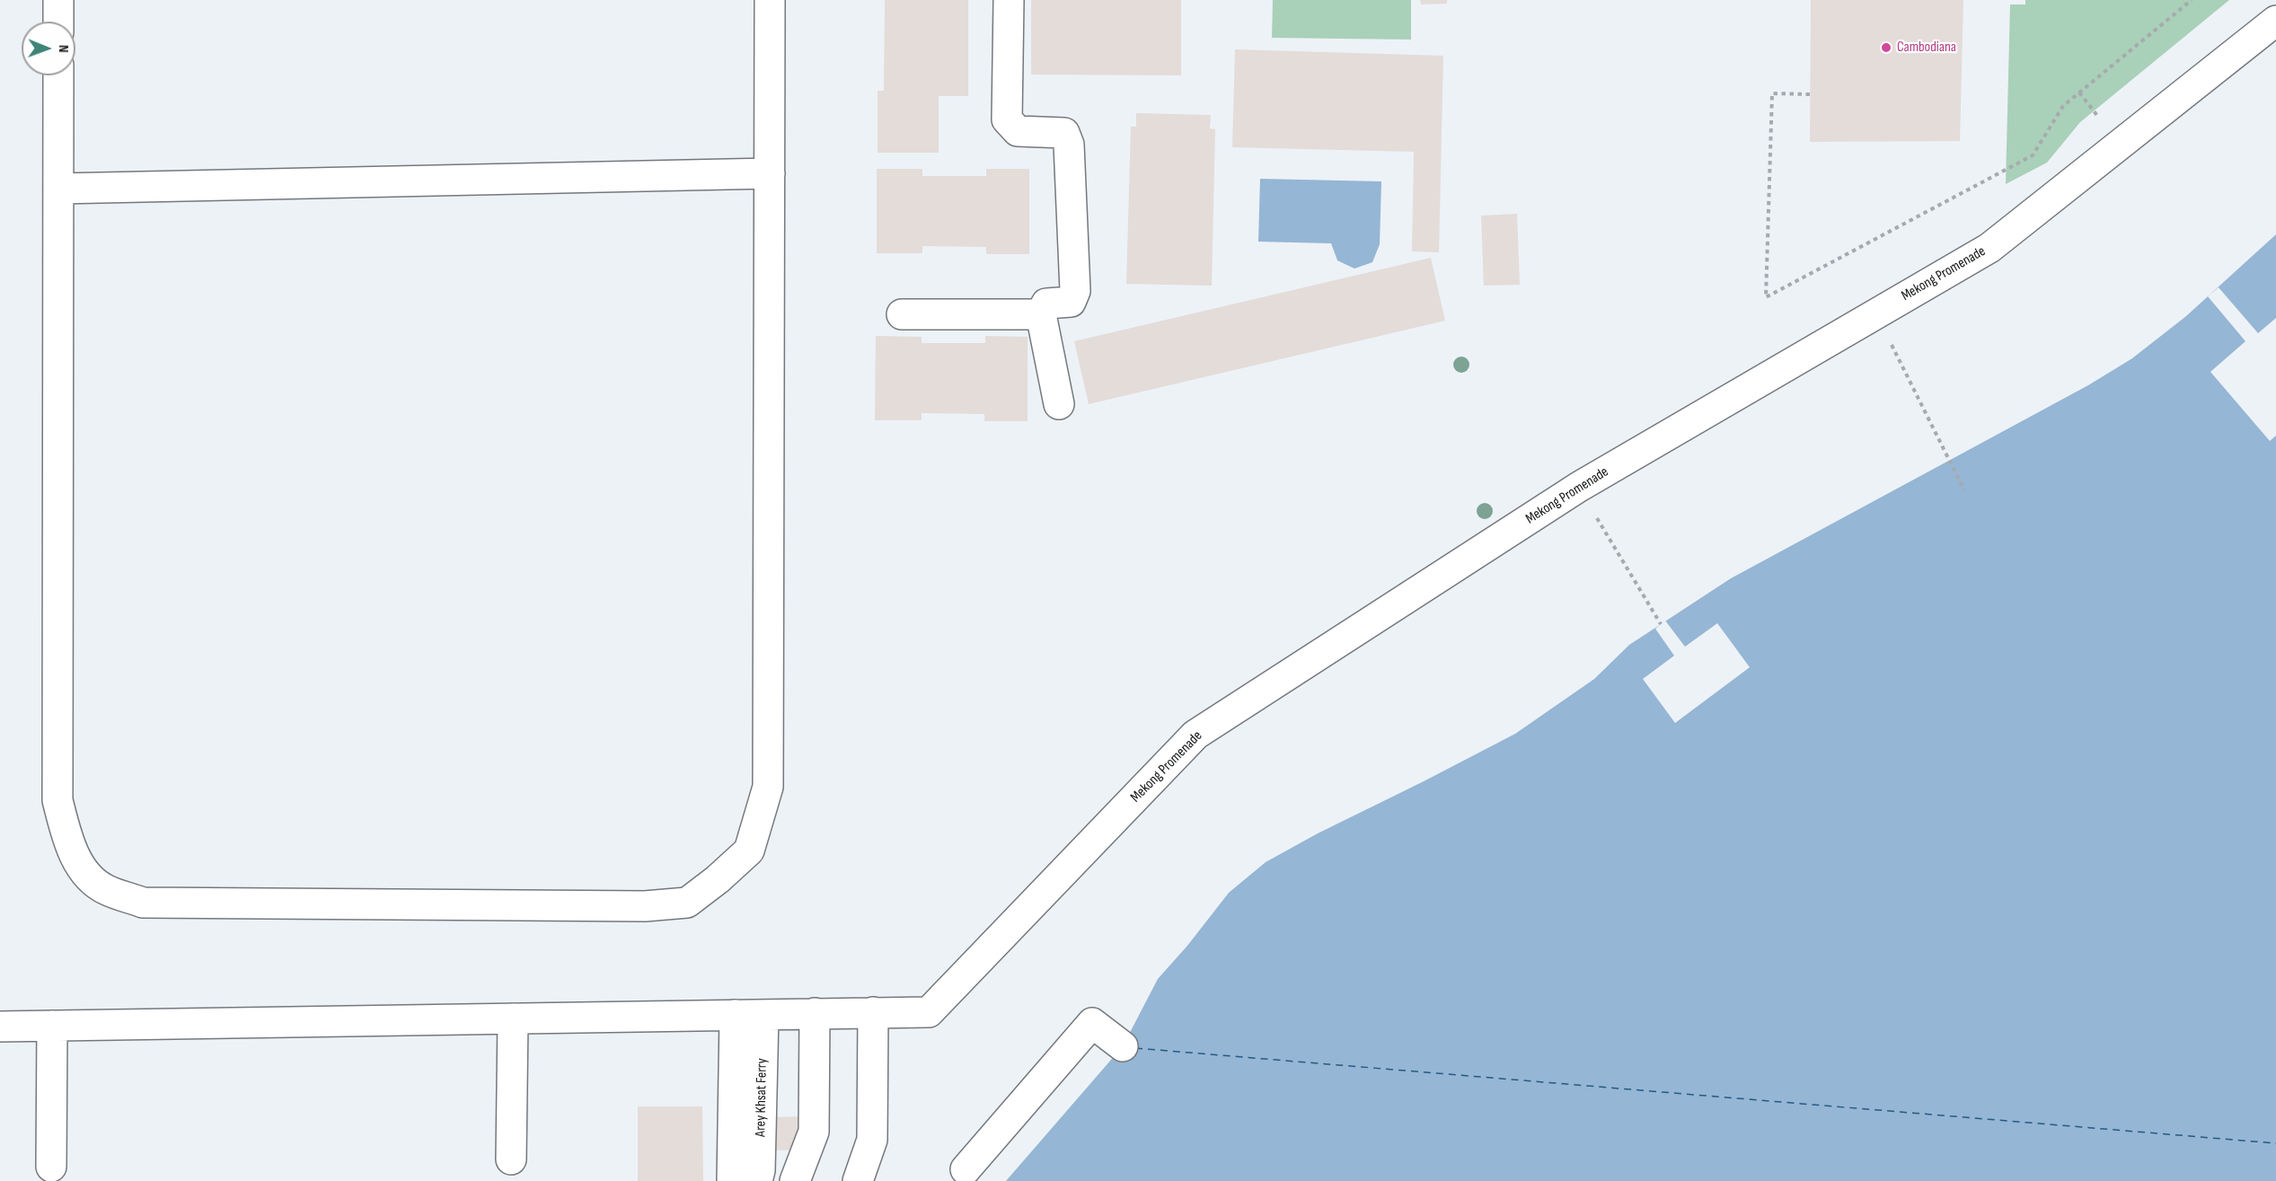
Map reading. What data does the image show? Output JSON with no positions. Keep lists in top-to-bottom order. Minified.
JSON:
{"streets":{"street":["Mekong Promenade","Arey Khsat Ferry"]},"crossings":[["Mekong Promenade","Arey Khsat Ferry"]],"places":["Cambodiana"],"north":"right"}
